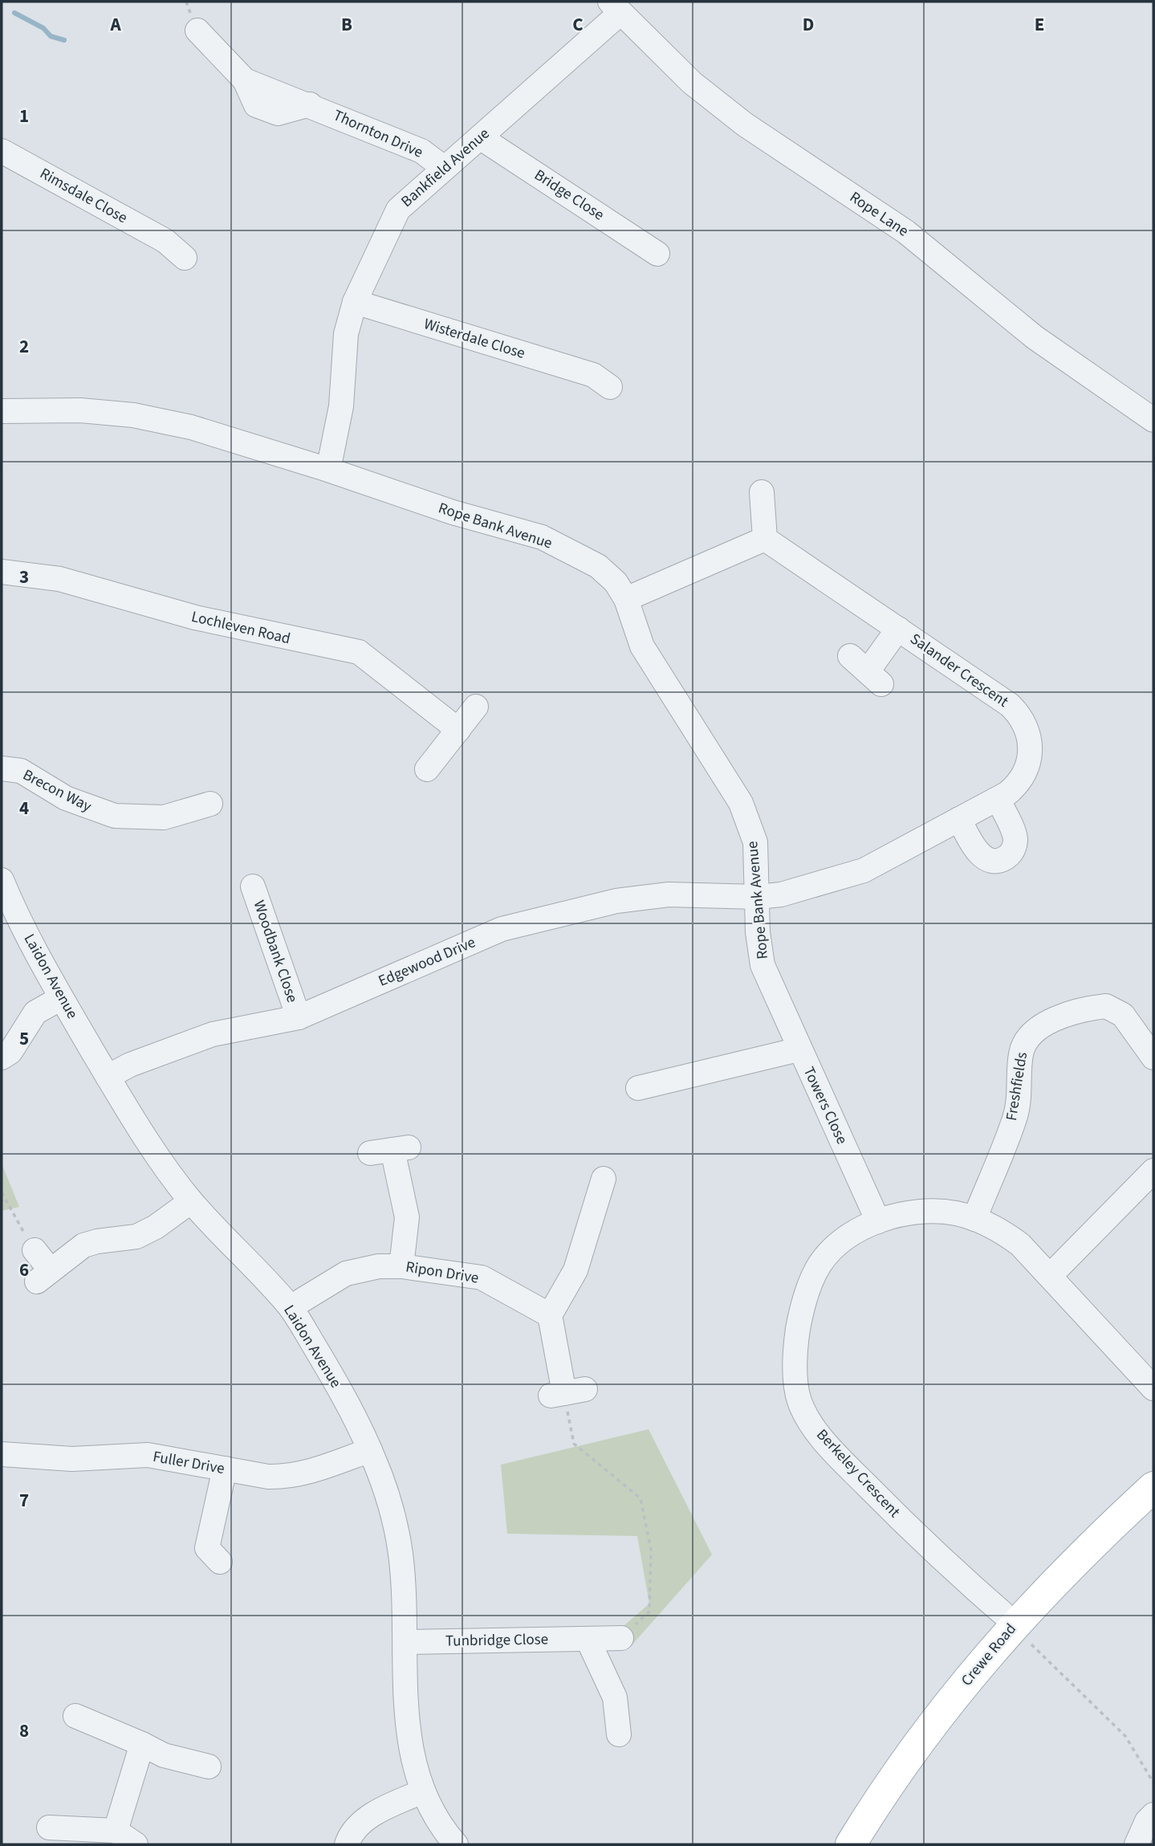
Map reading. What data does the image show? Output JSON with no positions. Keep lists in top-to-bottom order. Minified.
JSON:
{"streets":{"main road":["Crewe Road"],"street":["Thornton Drive","Bankfield Avenue","Bridge Close","Rimsdale Close","Rope Lane","Wisterdale Close","Rope Bank Avenue","Lochleven Road","Salander Crescent","Brecon Way","Woodbank Close","Edgewood Drive","Laidon Avenue","Freshfields","Towers Close","Ripon Drive","Fuller Drive","Berkeley Crescent","Tunbridge Close"]},"crossings":[["Thornton Drive","Bankfield Avenue"],["Bankfield Avenue","Bridge Close"],["Bankfield Avenue","Rope Lane"],["Bankfield Avenue","Wisterdale Close"],["Bankfield Avenue","Rope Bank Avenue"],["Rope Bank Avenue","Salander Crescent"],["Rope Bank Avenue","Edgewood Drive"],["Rope Bank Avenue","Towers Close"],["Salander Crescent","Edgewood Drive"],["Woodbank Close","Edgewood Drive"],["Edgewood Drive","Laidon Avenue"],["Laidon Avenue","Ripon Drive"],["Laidon Avenue","Fuller Drive"],["Laidon Avenue","Tunbridge Close"],["Freshfields","Berkeley Crescent"],["Towers Close","Berkeley Crescent"],["Berkeley Crescent","Crewe Road"]],"grid":{"columns":["A","B","C","D","E"],"rows":["1","2","3","4","5","6","7","8"]}}
